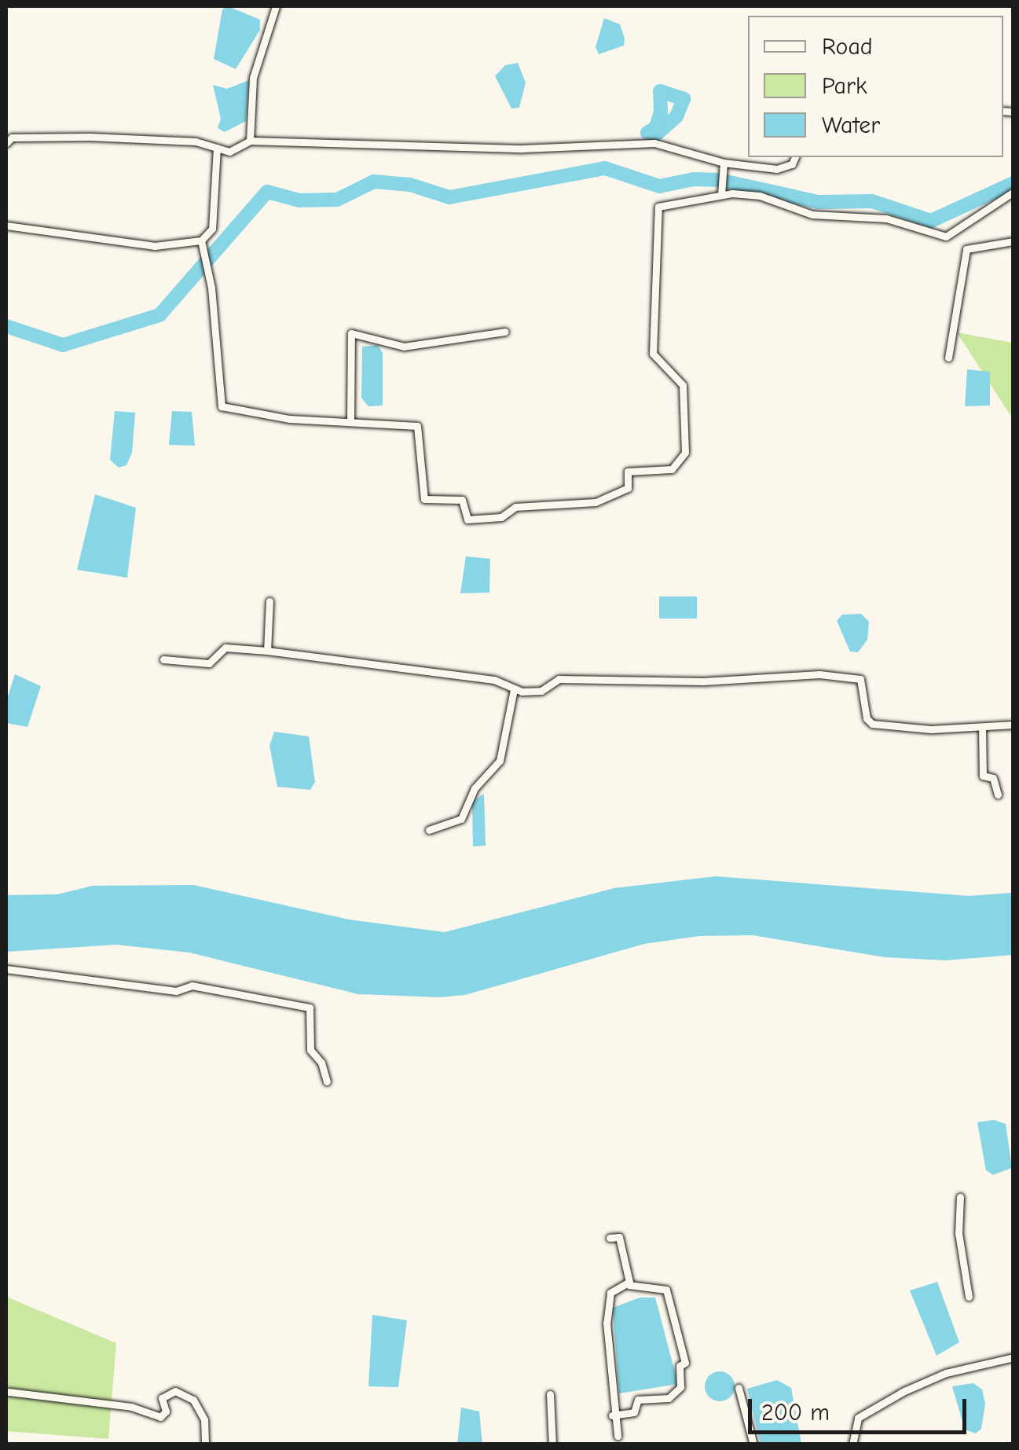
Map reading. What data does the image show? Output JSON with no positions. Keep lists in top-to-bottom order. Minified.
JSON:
{"legend":["Road","Park","Water"],"scale_bar":"200 m"}
